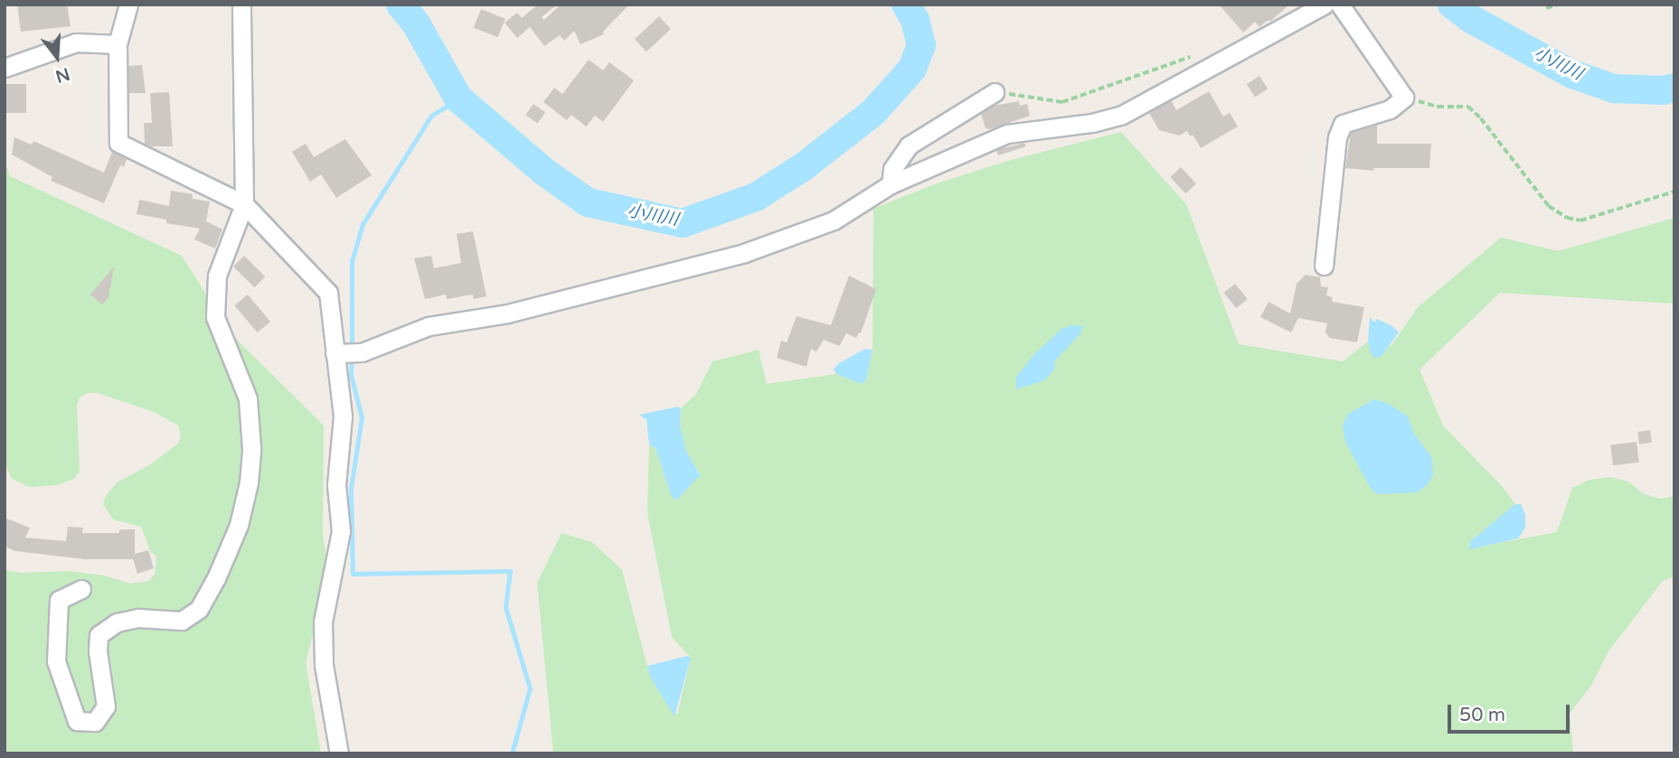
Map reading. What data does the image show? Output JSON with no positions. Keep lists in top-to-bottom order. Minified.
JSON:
{"water":["小川川"],"scale_bar":"50 m","north":"bottom"}
